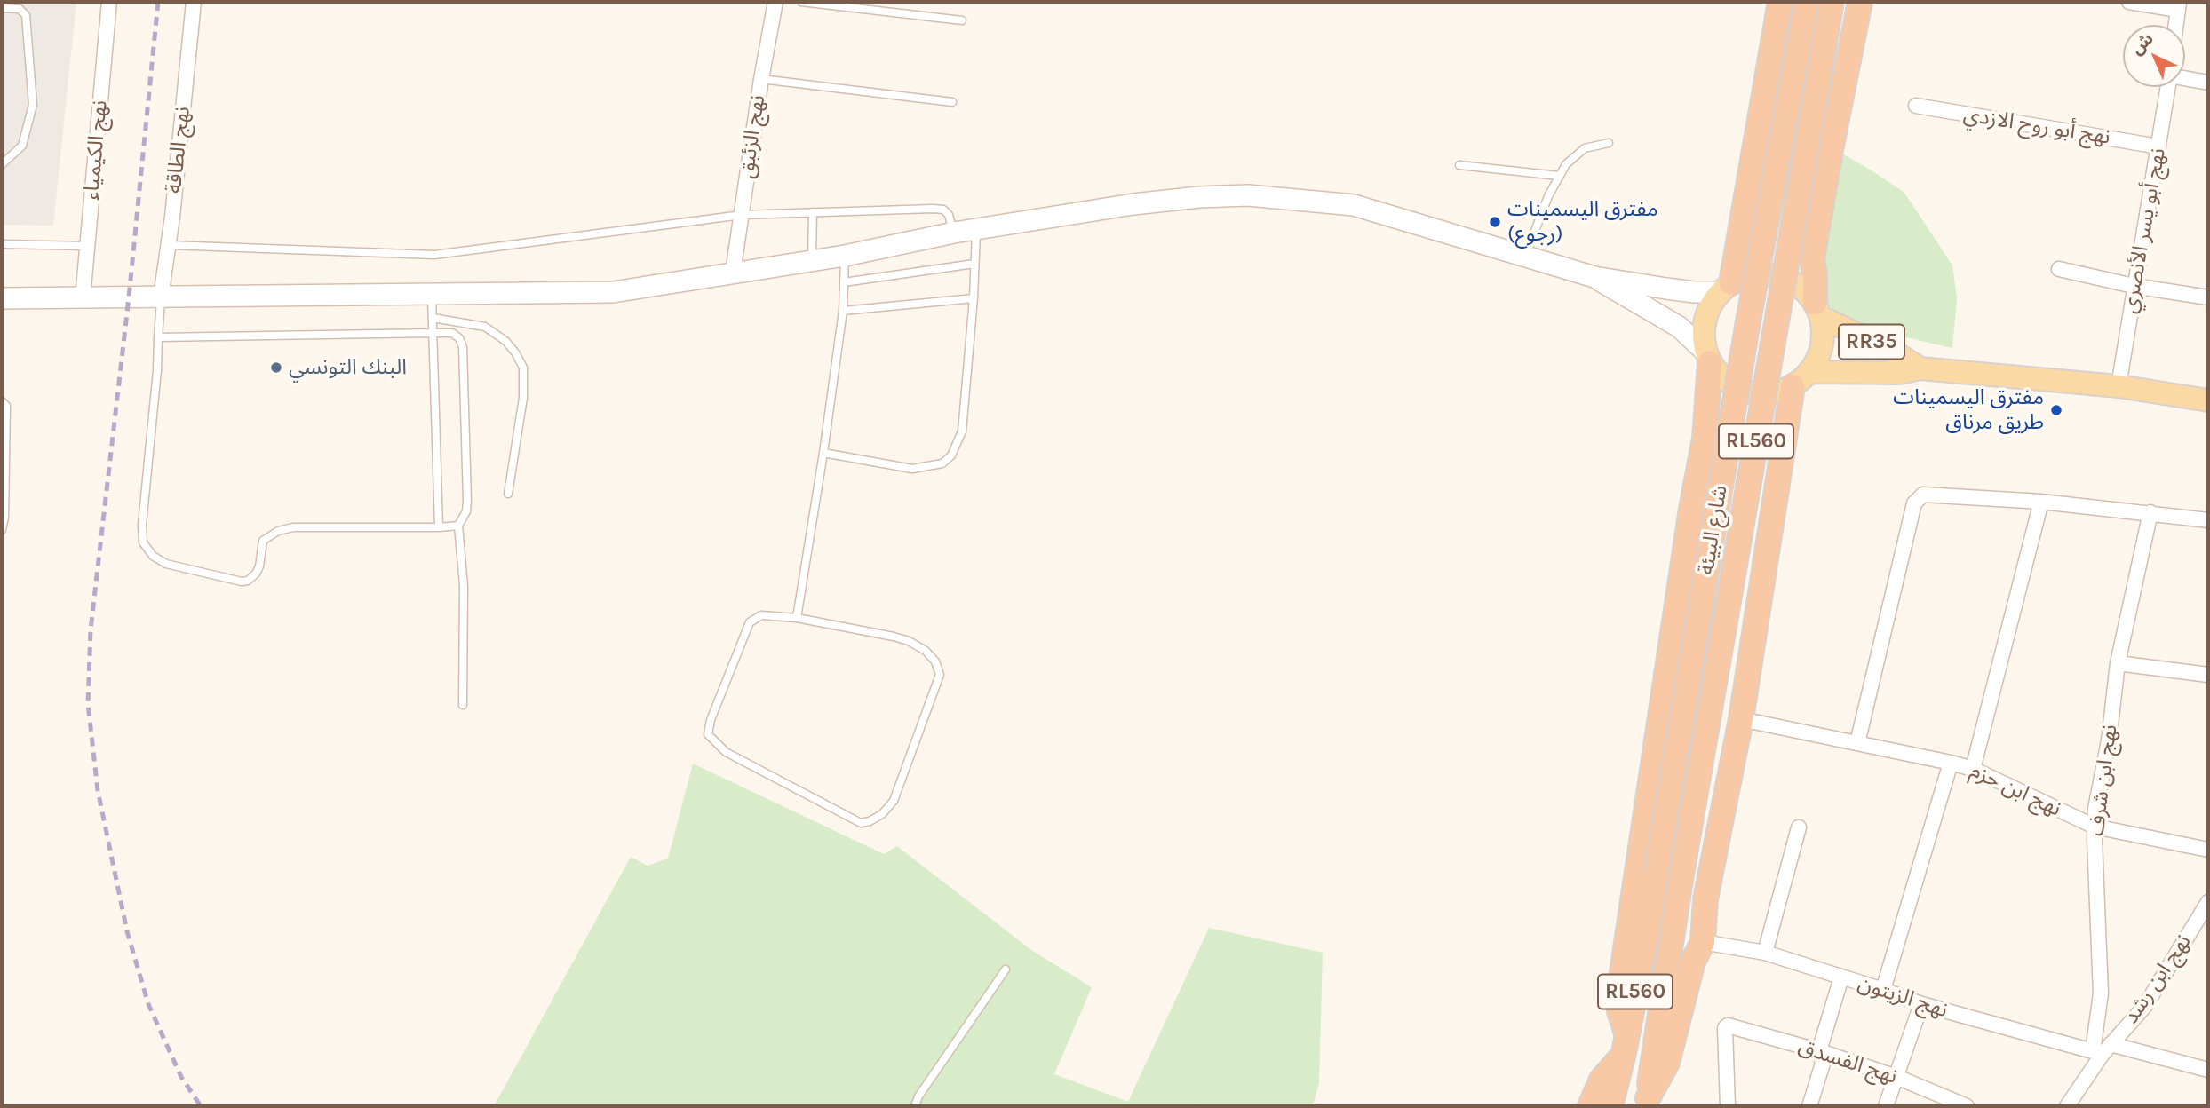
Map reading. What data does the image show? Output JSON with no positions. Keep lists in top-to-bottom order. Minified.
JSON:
{"streets":{"highway":["RL560","شارع البيئة"],"main road":["RR35"],"street":["نهج أبو روح الازدي","نهج الزئبق","نهج الكيمياء","نهج الطاقة","نهج أبو يسر الأنصري","نهج ابن شرف","نهج ابن حزم","نهج ابن رشد","نهج الزيتون","نهج الفسدق"]},"crossings":[["نهج أبو روح الازدي","نهج أبو يسر الأنصري"],["نهج أبو يسر الأنصري","RR35"],["RL560","شارع البيئة"],["نهج ابن شرف","نهج ابن حزم"],["نهج ابن شرف","نهج ابن رشد"],["نهج ابن شرف","نهج الزيتون"],["نهج ابن رشد","نهج الزيتون"]],"places":["مفترق اليسمينات (رجوع)","البنك التونسي","مفترق اليسمينات طريق مرناق"],"north":"top left"}
